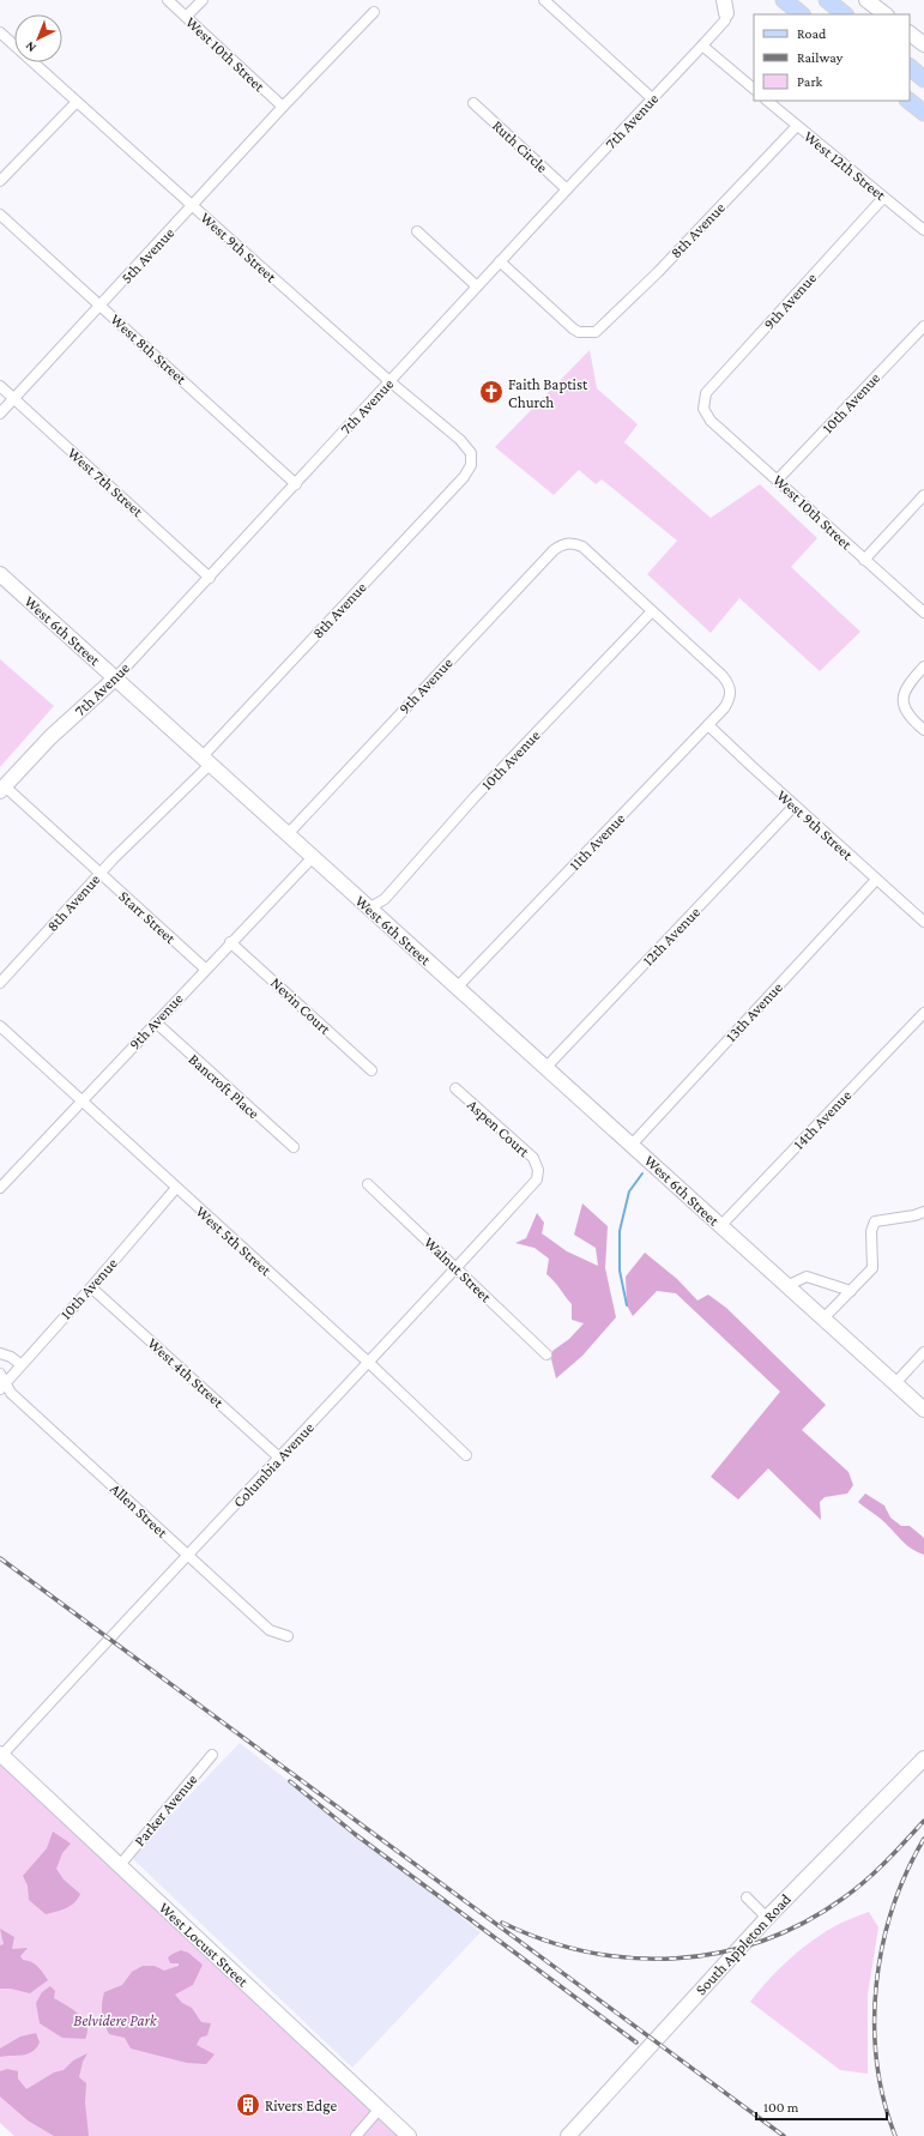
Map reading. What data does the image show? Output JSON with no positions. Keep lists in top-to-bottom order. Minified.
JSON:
{"streets":{"street":["West 10th Street","7th Avenue","Ruth Circle","West 12th Street","8th Avenue","West 9th Street","5th Avenue","9th Avenue","West 8th Street","10th Avenue","West 7th Street","West 6th Street","11th Avenue","Starr Street","12th Avenue","Nevin Court","13th Avenue","Bancroft Place","14th Avenue","Aspen Court","West 5th Street","Walnut Street","West 4th Street","Columbia Avenue","Allen Street","Parker Avenue","West Locust Street","South Appleton Road"]},"crossings":[["West 10th Street","5th Avenue"],["West 10th Street","9th Avenue"],["West 10th Street","10th Avenue"],["7th Avenue","Ruth Circle"],["7th Avenue","8th Avenue"],["7th Avenue","West 9th Street"],["7th Avenue","West 8th Street"],["7th Avenue","West 7th Street"],["7th Avenue","West 6th Street"],["7th Avenue","Starr Street"],["West 12th Street","8th Avenue"],["West 12th Street","9th Avenue"],["8th Avenue","West 9th Street"],["8th Avenue","West 6th Street"],["8th Avenue","Starr Street"],["West 9th Street","5th Avenue"],["West 9th Street","11th Avenue"],["West 9th Street","12th Avenue"],["West 9th Street","13th Avenue"],["5th Avenue","West 8th Street"],["5th Avenue","West 7th Street"],["9th Avenue","10th Avenue"],["9th Avenue","West 6th Street"],["9th Avenue","11th Avenue"],["9th Avenue","Starr Street"],["9th Avenue","Nevin Court"],["9th Avenue","Bancroft Place"],["9th Avenue","West 5th Street"],["10th Avenue","West 6th Street"],["10th Avenue","11th Avenue"],["10th Avenue","West 5th Street"],["10th Avenue","West 4th Street"],["10th Avenue","Allen Street"],["West 6th Street","11th Avenue"],["West 6th Street","12th Avenue"],["West 6th Street","13th Avenue"],["West 6th Street","14th Avenue"],["Aspen Court","Columbia Avenue"],["West 5th Street","Columbia Avenue"],["Walnut Street","Columbia Avenue"],["West 4th Street","Columbia Avenue"],["Columbia Avenue","Allen Street"],["Columbia Avenue","West Locust Street"],["Parker Avenue","West Locust Street"]],"parks":["Belvidere Park"],"places":{"church":["Faith Baptist Church"],"building":["Rivers Edge"]},"legend":["Road","Railway","Park"],"scale_bar":"100 m","north":"bottom left"}
